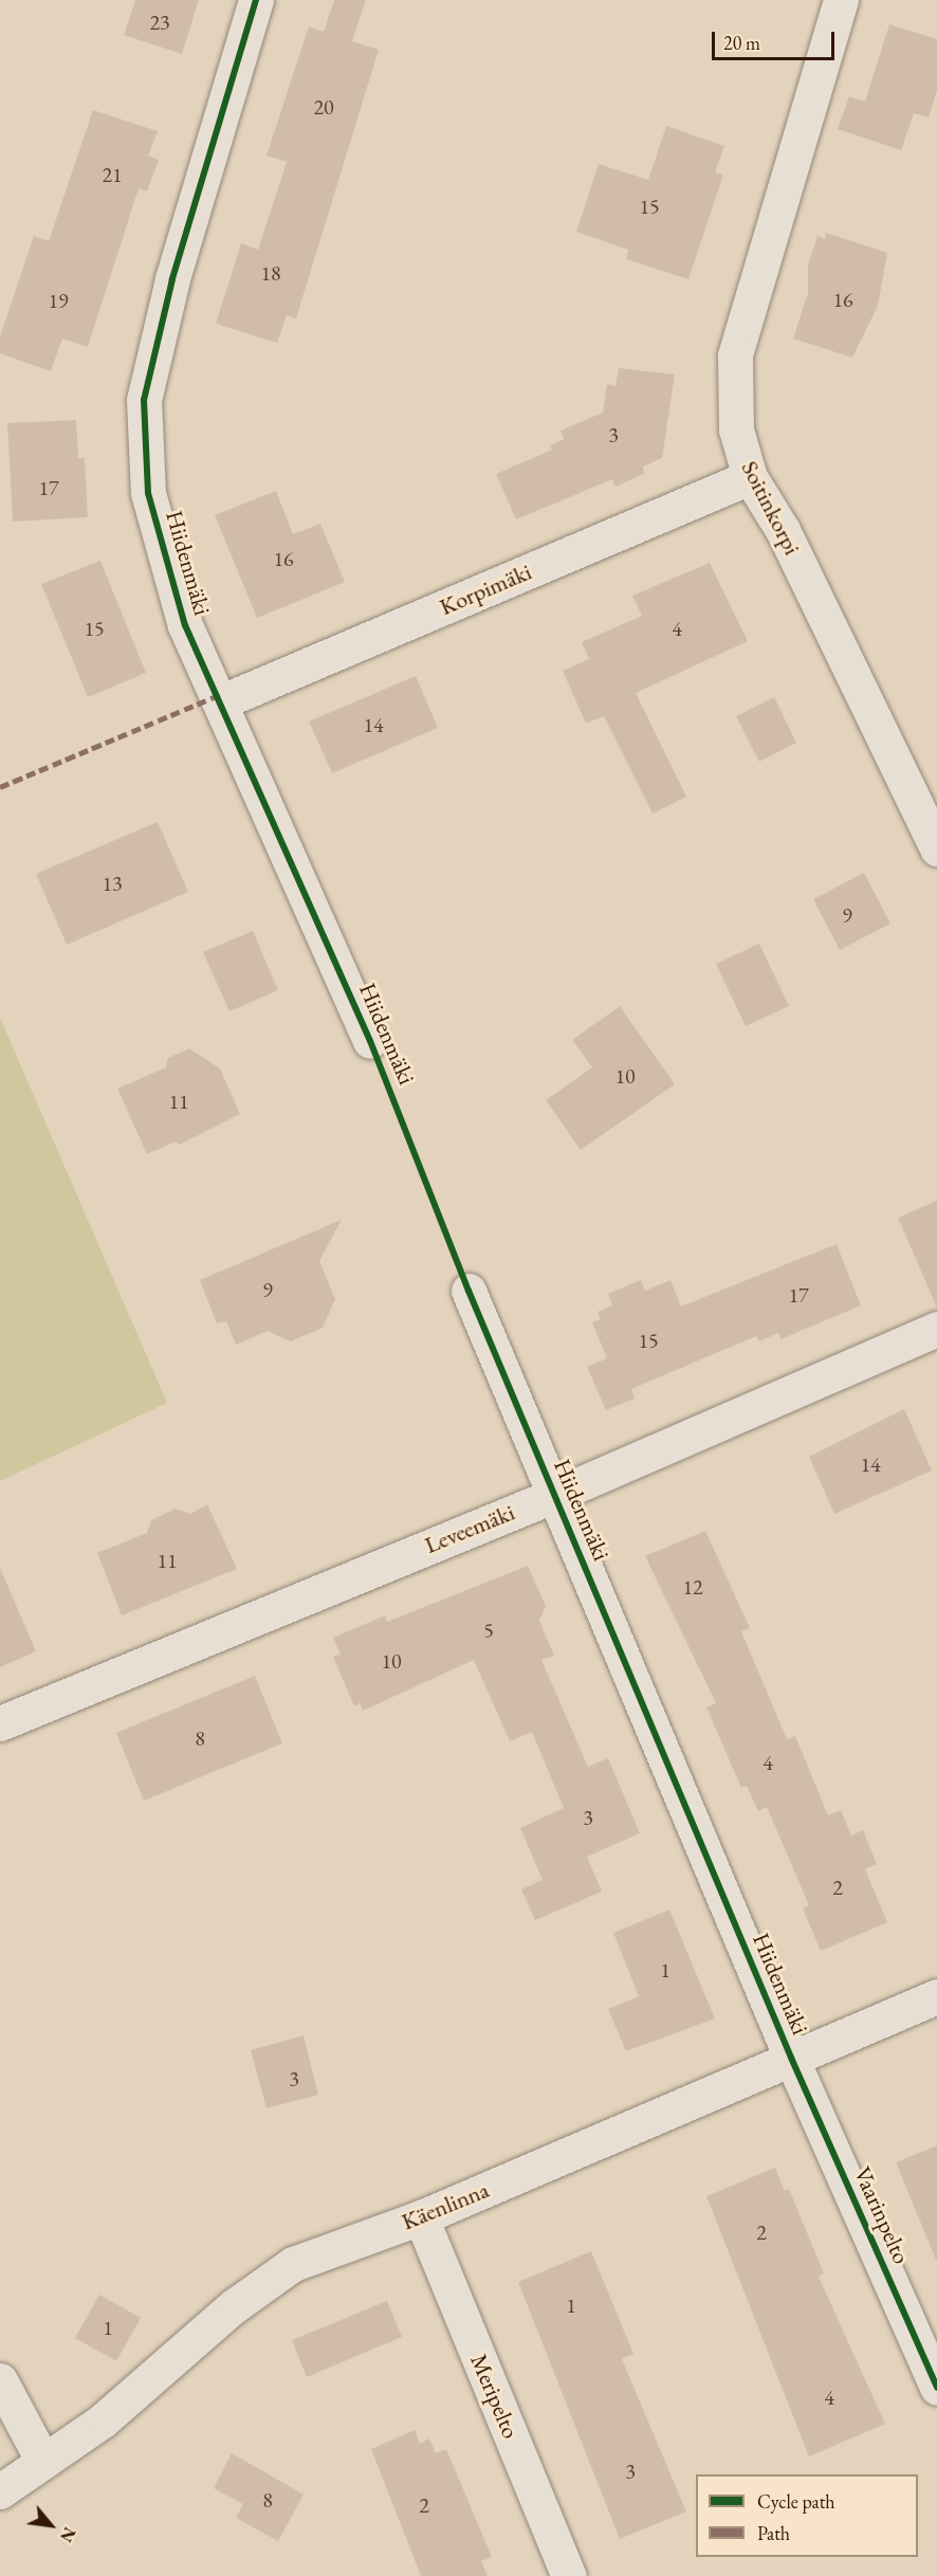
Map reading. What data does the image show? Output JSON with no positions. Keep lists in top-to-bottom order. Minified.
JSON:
{"streets":{"street":["Soitinkorpi","Hiidenmäki","Korpimäki","Leveemäki","Käenlinna","Vaarinpelto","Meripelto"]},"crossings":[["Soitinkorpi","Korpimäki"],["Hiidenmäki","Korpimäki"],["Hiidenmäki","Leveemäki"],["Hiidenmäki","Käenlinna"],["Hiidenmäki","Vaarinpelto"],["Käenlinna","Vaarinpelto"],["Käenlinna","Meripelto"]],"house_numbers":["23","20","21","15","18","16","19","3","17","16","15","4","14","13","9","10","11","9","17","15","14","11","12","5","10","8","4","3","2","1","3","2","1","1","4","3","8","2"],"legend":["Cycle path","Path"],"scale_bar":"20 m","north":"bottom right"}
